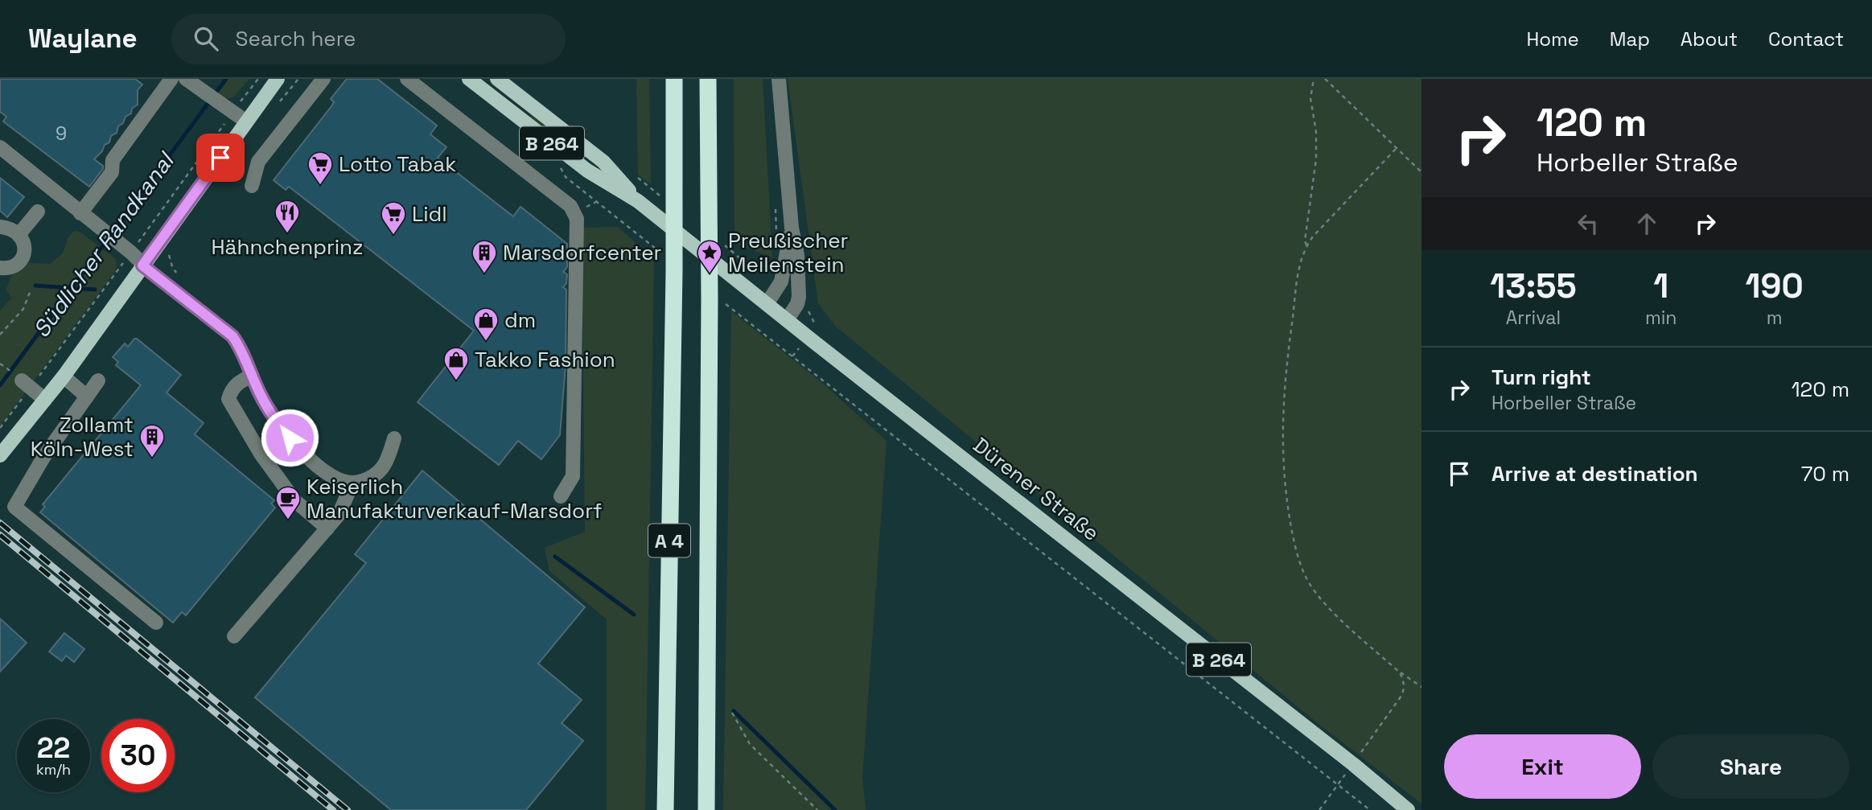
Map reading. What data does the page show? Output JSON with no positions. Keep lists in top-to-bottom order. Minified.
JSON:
{"streets":{"highway":["A 4"],"main road":["B 264","Dürener Straße"]},"water":["Südlicher Randkanal"],"places":{"supermarket":["Lotto Tabak","Lidl"],"restaurant":["Hähnchenprinz"],"building":["Marsdorfcenter","Zollamt Köln-West"],"place":["Preußischer Meilenstein"],"shop":["dm","Takko Fashion"],"cafe":["Keiserlich Manufakturverkauf-Marsdorf"]},"house_numbers":["9"],"page":{"header":"Waylane","search":"Search here","nav":["Home","Map","About","Contact"],"turn":["120 m","Horbeller Straße"],"eta":["13:55","Arrival","1","min","190","m"],"list":[{"name":"Turn right","note":"Horbeller Straße","value":"120 m"},{"name":"Arrive at destination","value":"70 m"}],"speed":"22 km/h","limit":"30","buttons":["Exit","Share"]}}
